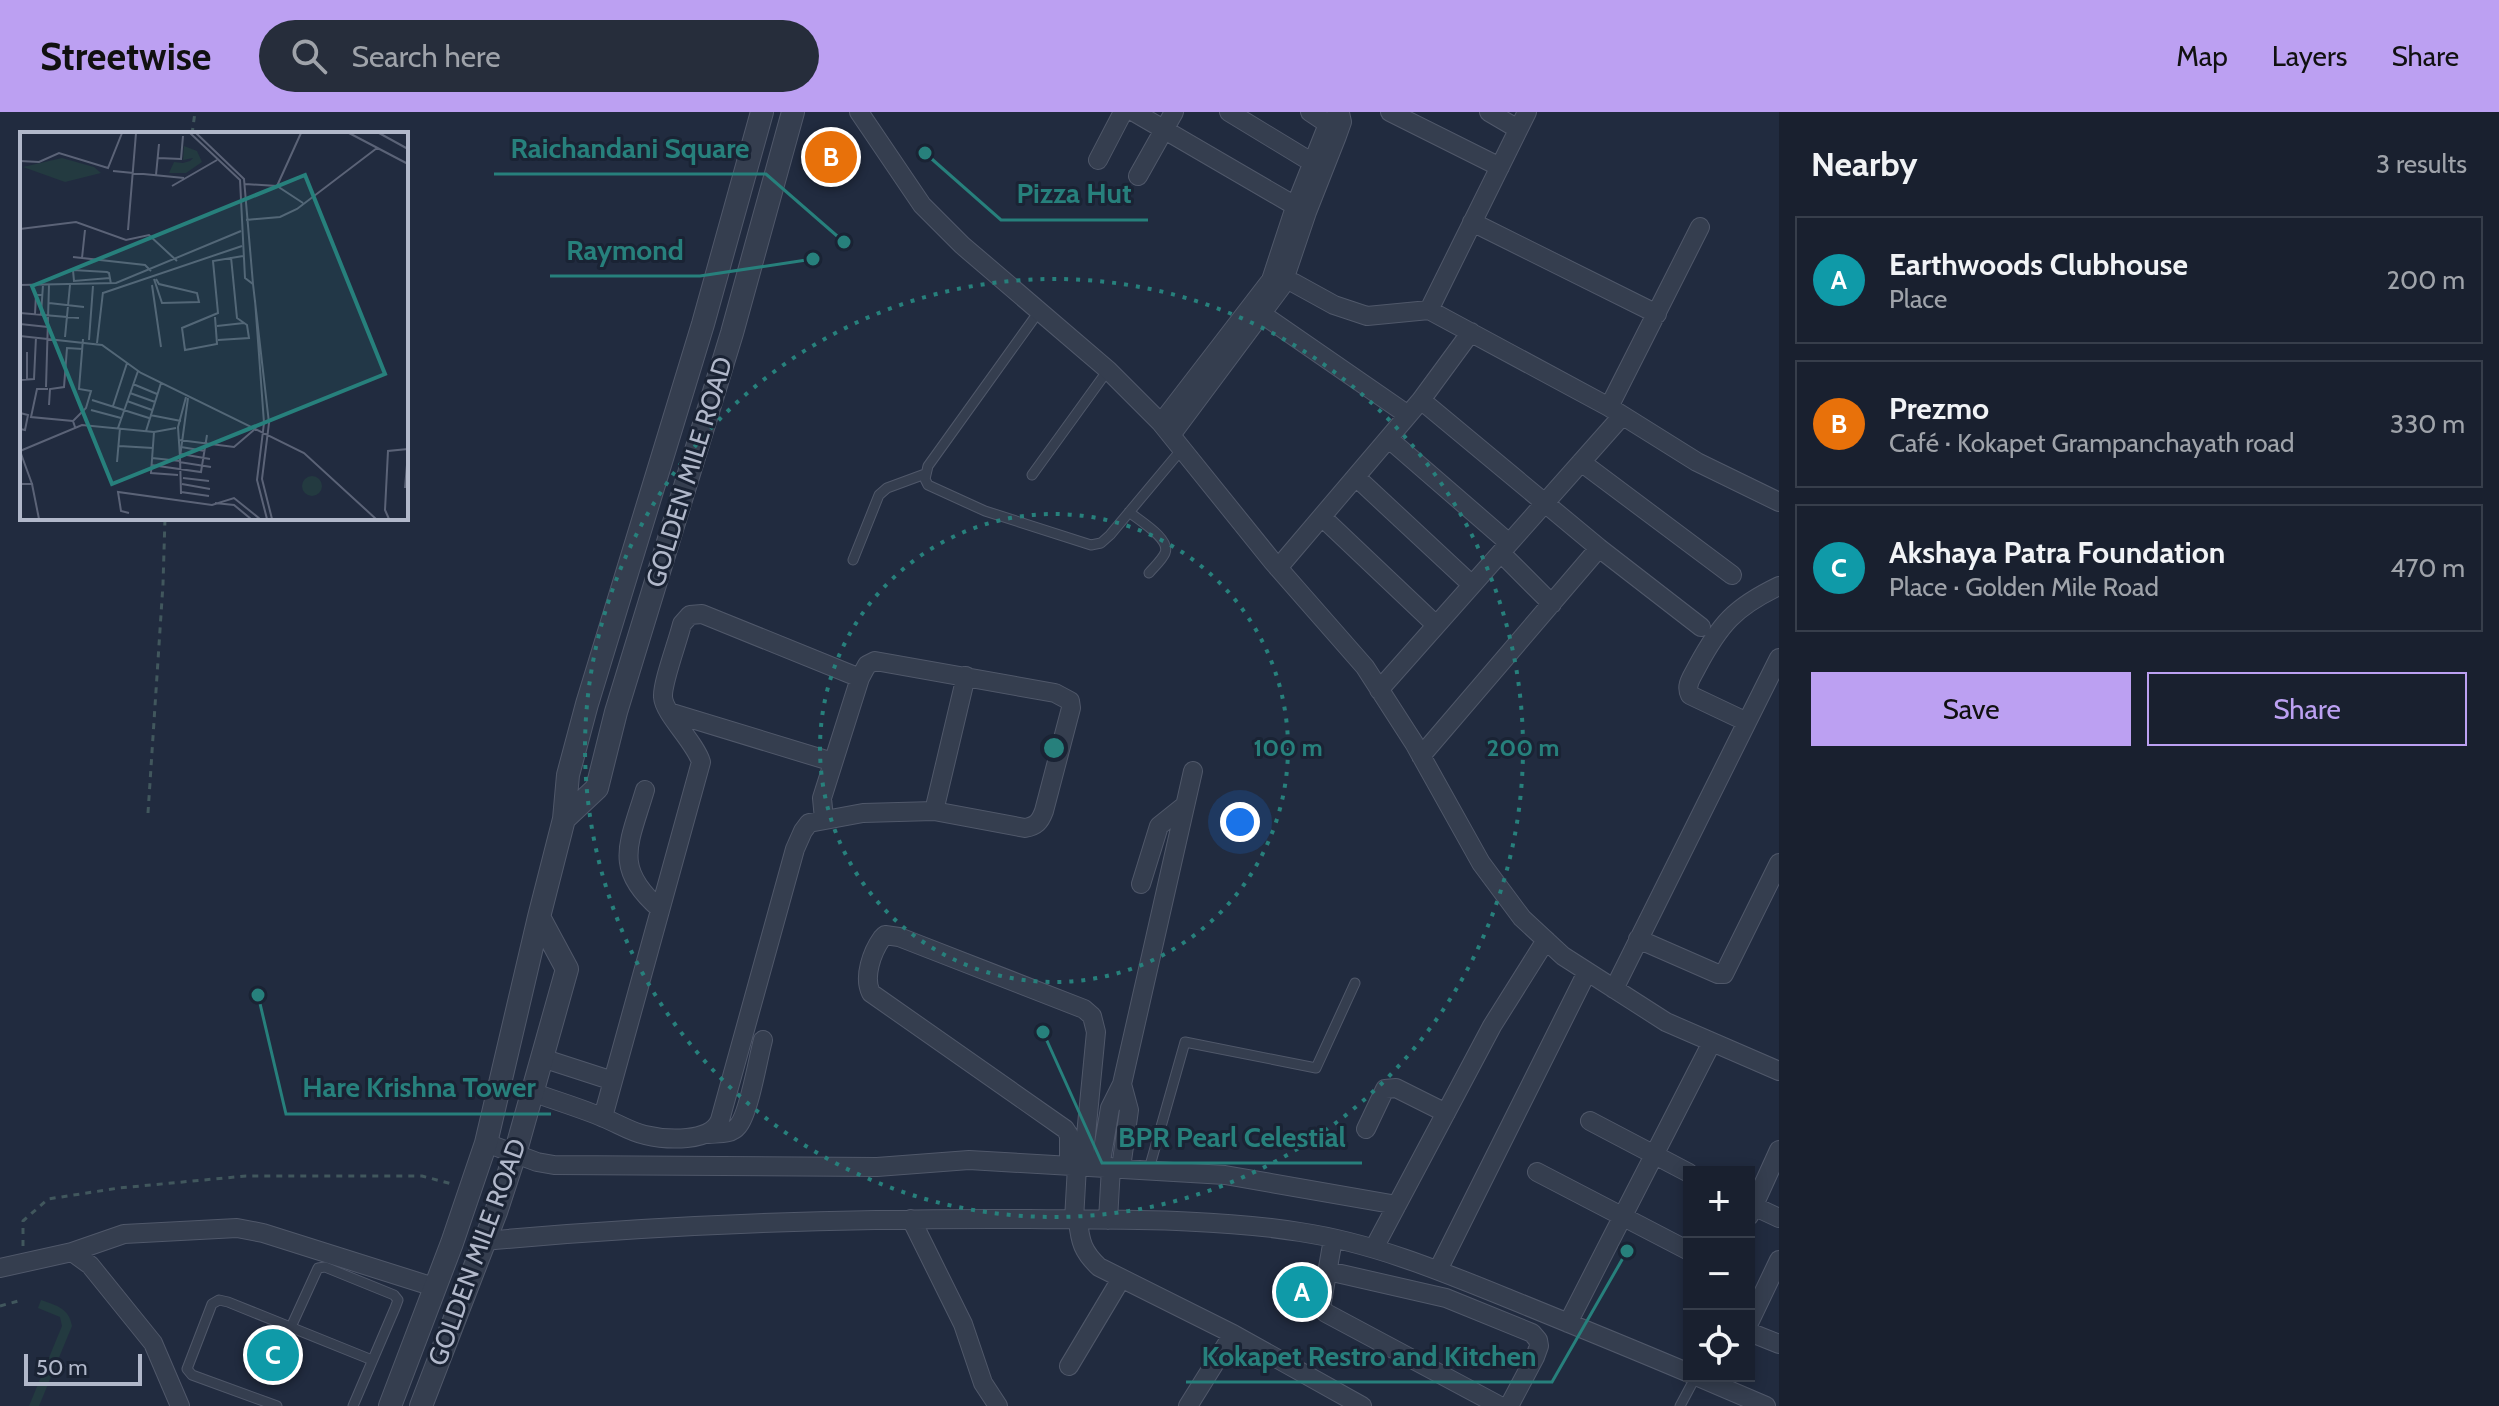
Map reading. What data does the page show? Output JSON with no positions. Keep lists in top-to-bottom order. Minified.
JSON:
{"streets":{"street":["GOLDEN MILE ROAD"]},"places":["Pizza Hut","Raichandani Square","Raymond","Hare Krishna Tower","BPR Pearl Celestial","Kokapet Restro and Kitchen"],"scale_bar":"50 m","page":{"header":"Streetwise","search":"Search here","nav":["Map","Layers","Share"],"heading":["Nearby","3 results"],"pins":["B","A","C"],"list":[{"mark":"A","name":"Earthwoods Clubhouse","note":"Place","value":"200 m"},{"mark":"B","name":"Prezmo","note":"Café · Kokapet Grampanchayath road","value":"330 m"},{"mark":"C","name":"Akshaya Patra Foundation","note":"Place · Golden Mile Road","value":"470 m"}],"buttons":["Save","Share"],"map_buttons":["+","−"],"scale":"50 m"},"rings":["100 m","200 m"]}
